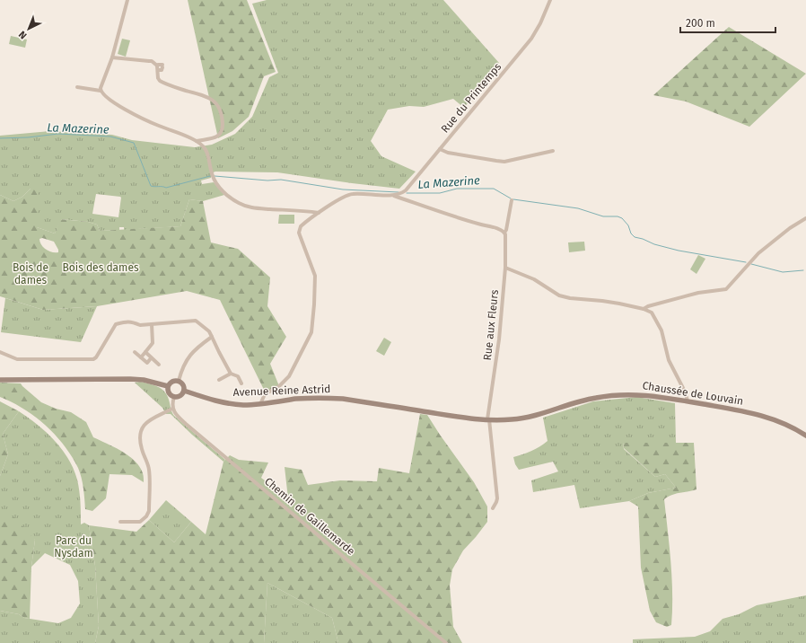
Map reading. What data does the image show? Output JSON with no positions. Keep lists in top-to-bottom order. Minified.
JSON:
{"streets":{"main road":["Avenue Reine Astrid","Chaussée de Louvain"],"street":["Rue du Printemps","Rue aux Fleurs","Chemin de Gaillemarde"]},"crossings":[["Rue aux Fleurs","Chaussée de Louvain"],["Avenue Reine Astrid","Chaussée de Louvain"]],"water":["La Mazerine"],"parks":["Bois de dames","Bois des dames","Parc du Nysdam"],"scale_bar":"200 m","north":"bottom left"}
